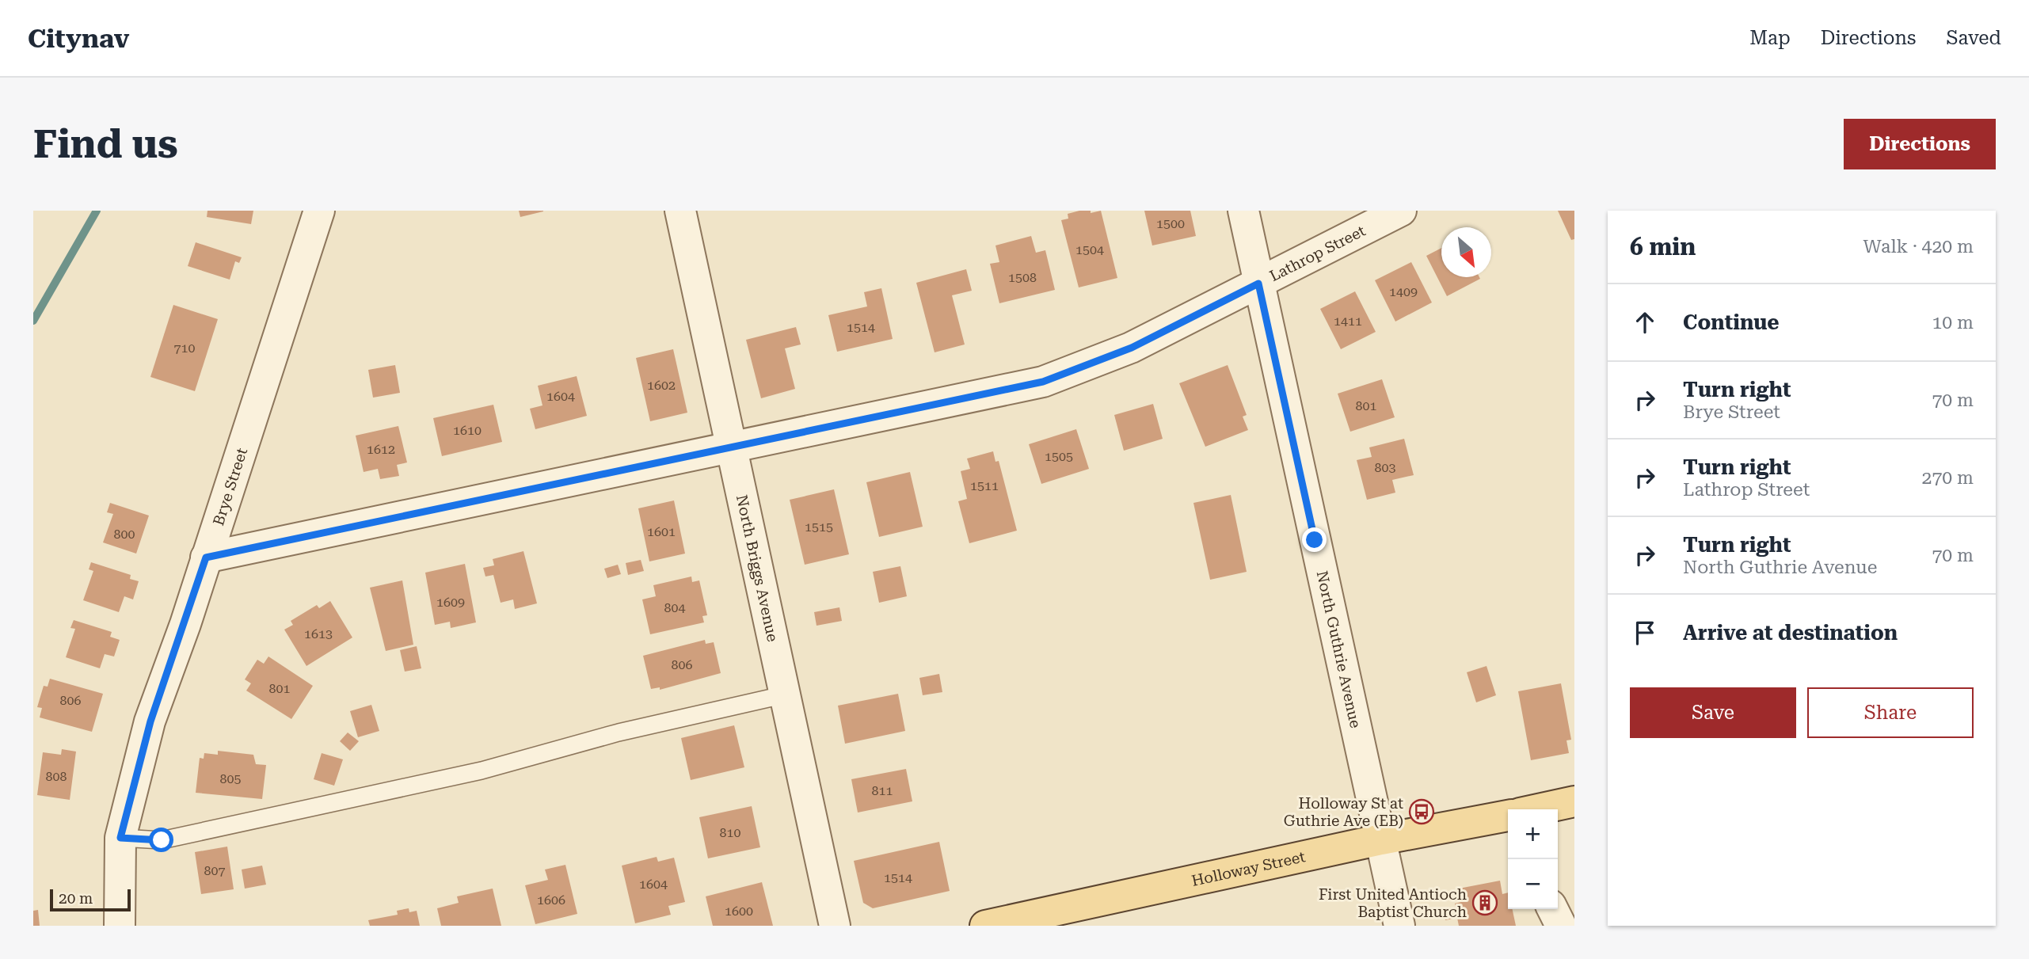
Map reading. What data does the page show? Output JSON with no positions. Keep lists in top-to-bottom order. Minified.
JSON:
{"streets":{"main road":["Holloway Street"],"street":["Lathrop Street","Brye Street","North Briggs Avenue","North Guthrie Avenue"]},"crossings":[["Lathrop Street","Brye Street"],["Lathrop Street","North Briggs Avenue"],["Lathrop Street","North Guthrie Avenue"],["North Guthrie Avenue","Holloway Street"]],"places":{"bus stop":["Holloway St at Guthrie Ave (EB)"],"building":["First United Antioch Baptist Church"]},"house_numbers":["1500","1504","1508","1409","1411","1514","710","1602","1604","801","1610","1612","1505","803","1511","1515","1601","800","1609","804","1613","806","801","806","808","805","811","810","807","1514","1604","1606","1600"],"scale_bar":"20 m","north":"bottom right","page":{"header":"Citynav","nav":["Map","Directions","Saved"],"buttons":["Directions",["Save","Share"]],"title":"Find us","heading":["6 min","Walk · 420 m"],"list":[["Continue","10 m"],["Turn right","Brye Street","70 m"],["Turn right","Lathrop Street","270 m"],["Turn right","North Guthrie Avenue","70 m"],"Arrive at destination"],"map_buttons":["+","−"],"scale":"20 m"}}
